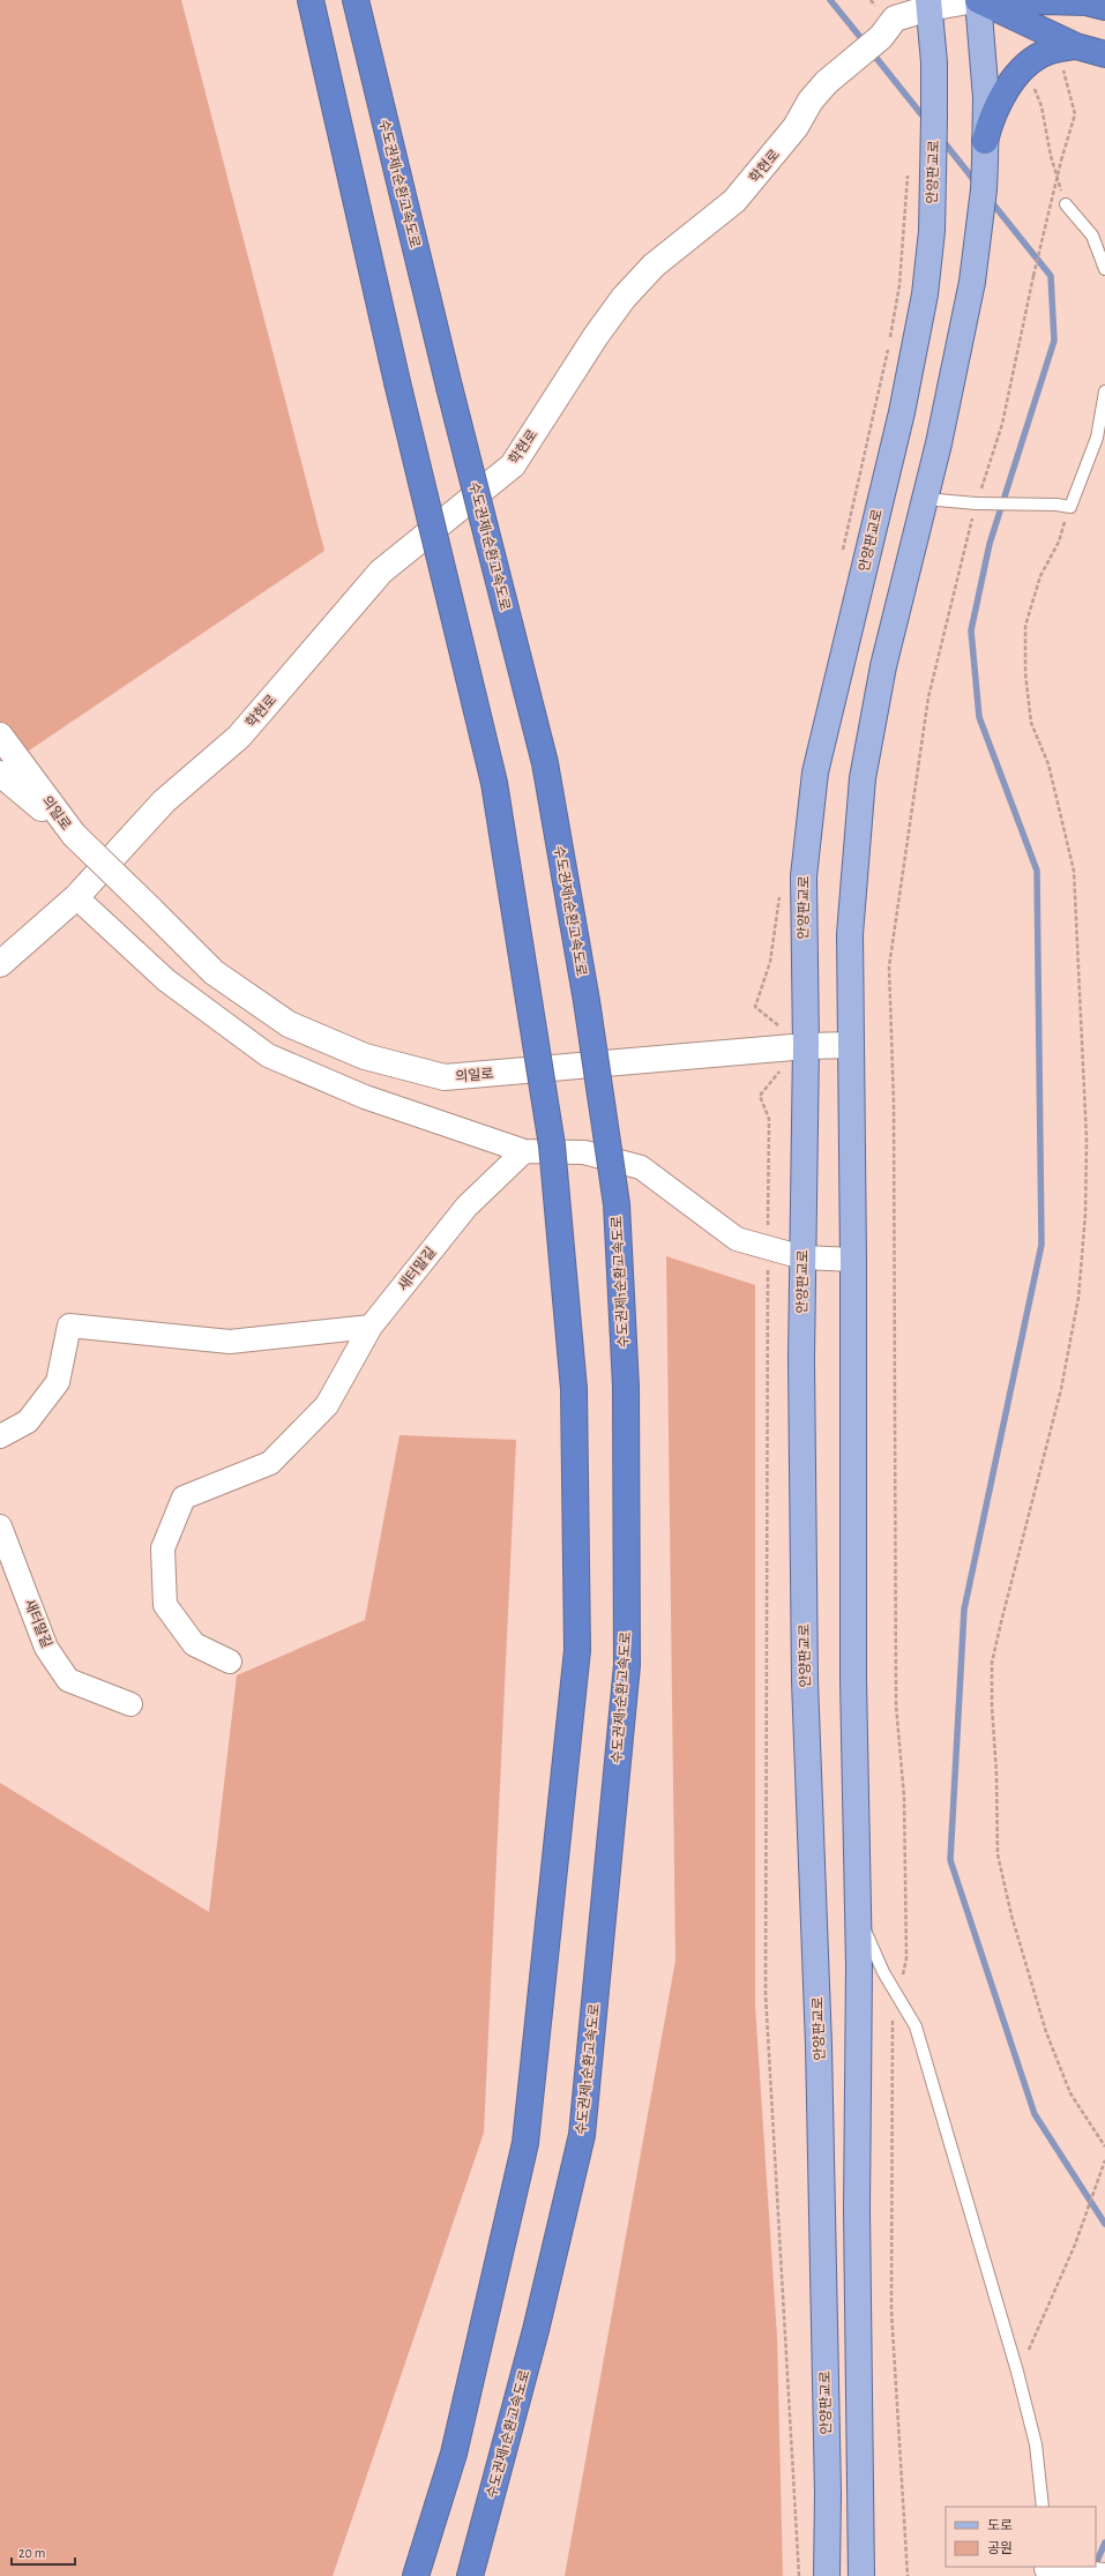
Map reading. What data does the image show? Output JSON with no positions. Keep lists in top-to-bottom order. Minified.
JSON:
{"streets":{"highway":["수도권제1순환고속도로"],"main road":["안양판교로"],"street":["학현로","의일로","새터말길"]},"crossings":[["학현로","안양판교로"],["안양판교로","의일로"]],"legend":["도로","공원"],"scale_bar":"20 m"}
